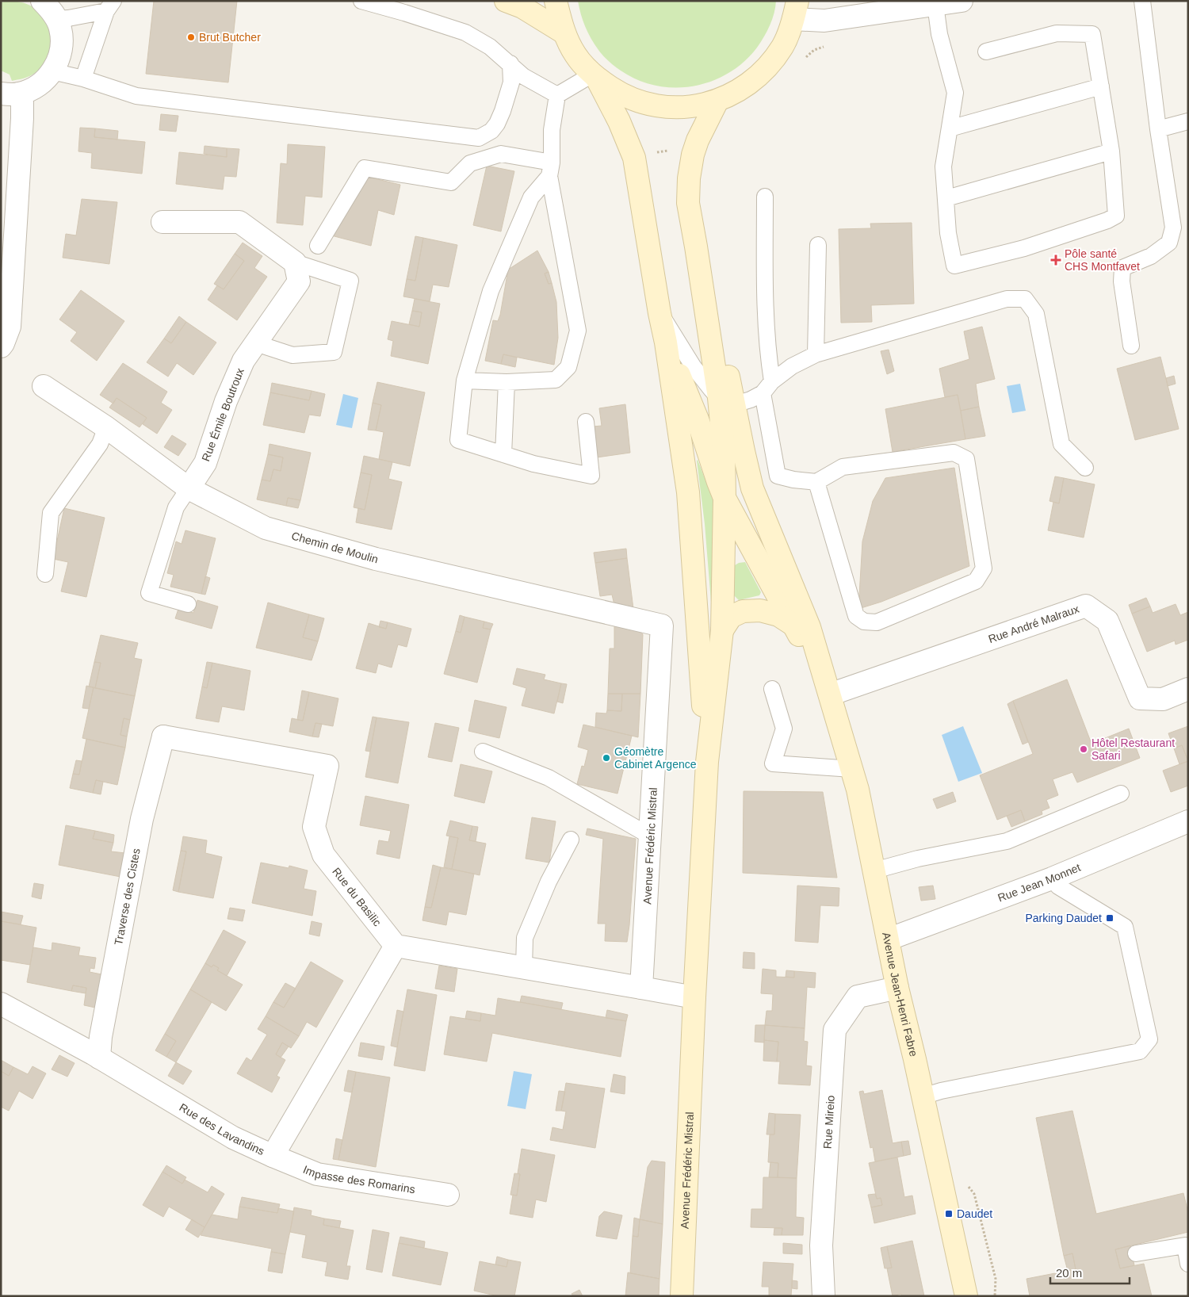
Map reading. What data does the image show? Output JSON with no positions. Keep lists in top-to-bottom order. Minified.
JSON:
{"streets":{"main road":["Avenue Frédéric Mistral","Avenue Jean-Henri Fabre"],"street":["Rue Émile Boutroux","Chemin de Moulin","Rue André Malraux","Rue Jean Monnet","Traverse des Cistes","Rue du Basilic","Rue Mireio","Rue des Lavandins","Impasse des Romarins"]},"crossings":[["Rue Émile Boutroux","Chemin de Moulin"],["Chemin de Moulin","Avenue Frédéric Mistral"],["Rue André Malraux","Avenue Jean-Henri Fabre"],["Rue Jean Monnet","Avenue Jean-Henri Fabre"],["Traverse des Cistes","Rue du Basilic"],["Traverse des Cistes","Rue des Lavandins"],["Rue du Basilic","Rue des Lavandins"],["Avenue Jean-Henri Fabre","Rue Mireio"],["Rue des Lavandins","Impasse des Romarins"]],"places":{"other":["Brut Butcher","Hôtel Restaurant Safari","Géomètre Cabinet Argence"],"health":["Pôle santé CHS Montfavet"],"transit":["Parking Daudet","Daudet"]},"scale_bar":"20 m"}
